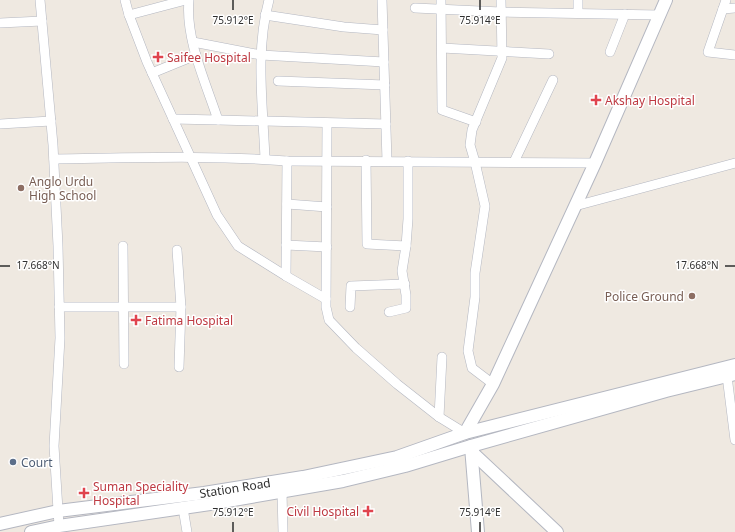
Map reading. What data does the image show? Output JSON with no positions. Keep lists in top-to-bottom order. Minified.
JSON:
{"streets":{"main road":["Station Road"]},"places":{"health":["Saifee Hospital","Akshay Hospital","Fatima Hospital","Suman Speciality Hospital","Civil Hospital"],"other":["Anglo Urdu High School","Police Ground","Court"]},"coordinates":["75.912°E","75.914°E","17.668°N"]}
